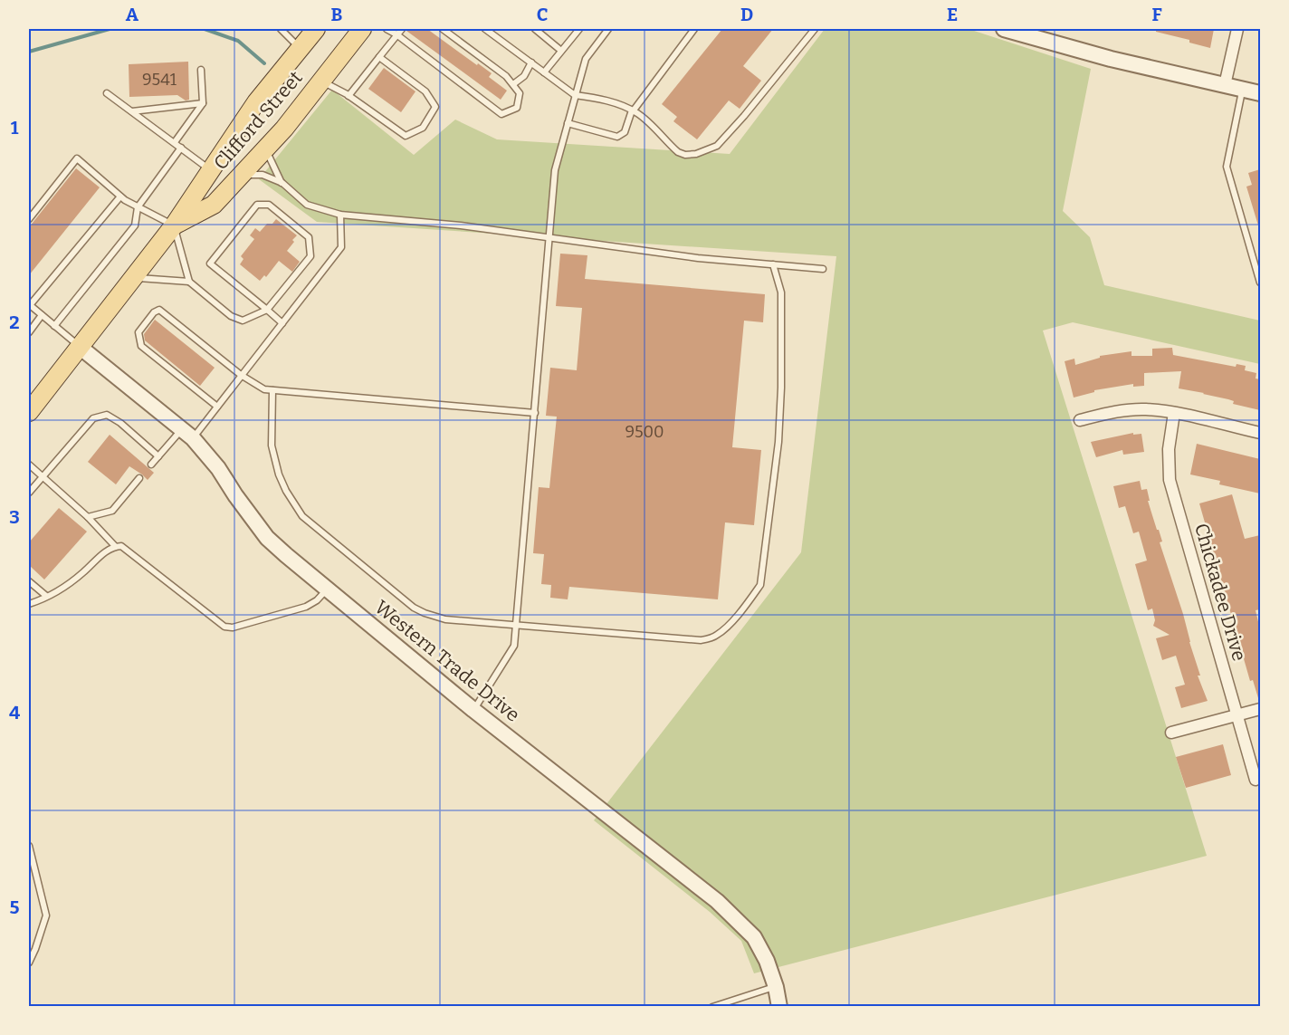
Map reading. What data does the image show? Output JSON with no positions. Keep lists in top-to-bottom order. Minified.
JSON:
{"streets":{"main road":["Clifford Street"],"street":["Chickadee Drive","Western Trade Drive"]},"crossings":[["Clifford Street","Western Trade Drive"]],"house_numbers":["9541","9500"],"grid":{"columns":["A","B","C","D","E","F"],"rows":["1","2","3","4","5"]}}
